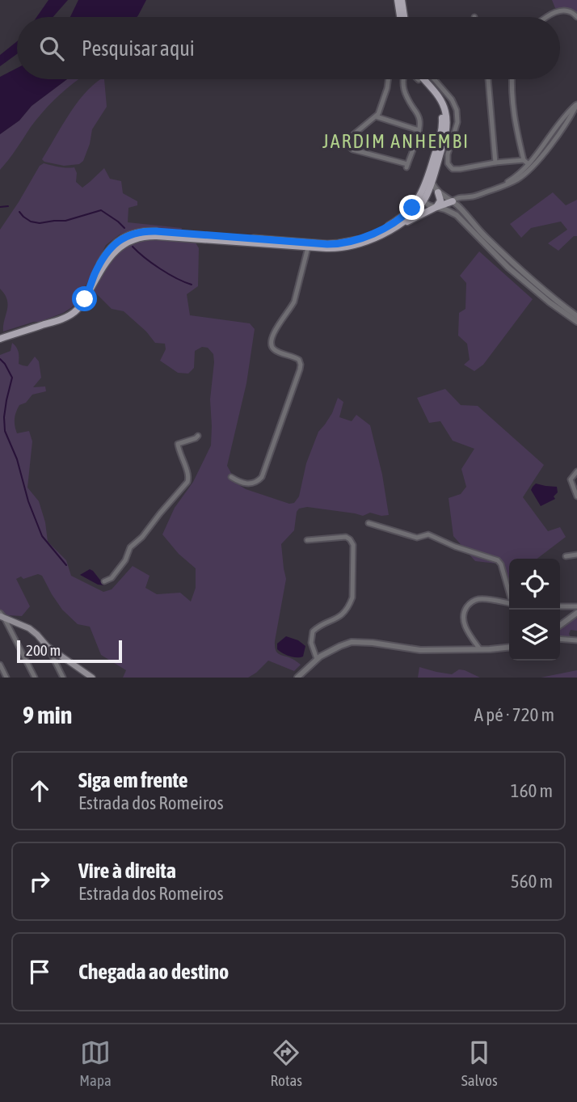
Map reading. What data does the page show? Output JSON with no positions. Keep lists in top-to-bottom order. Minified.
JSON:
{"districts":["JARDIM ANHEMBI"],"scale_bar":"200 m","page":{"search":"Pesquisar aqui","scale":"200 m","heading":["9 min","A pé · 720 m"],"list":[["Siga em frente","Estrada dos Romeiros","160 m"],["Vire à direita","Estrada dos Romeiros","560 m"],"Chegada ao destino"],"nav":["Mapa","Rotas","Salvos"]}}
